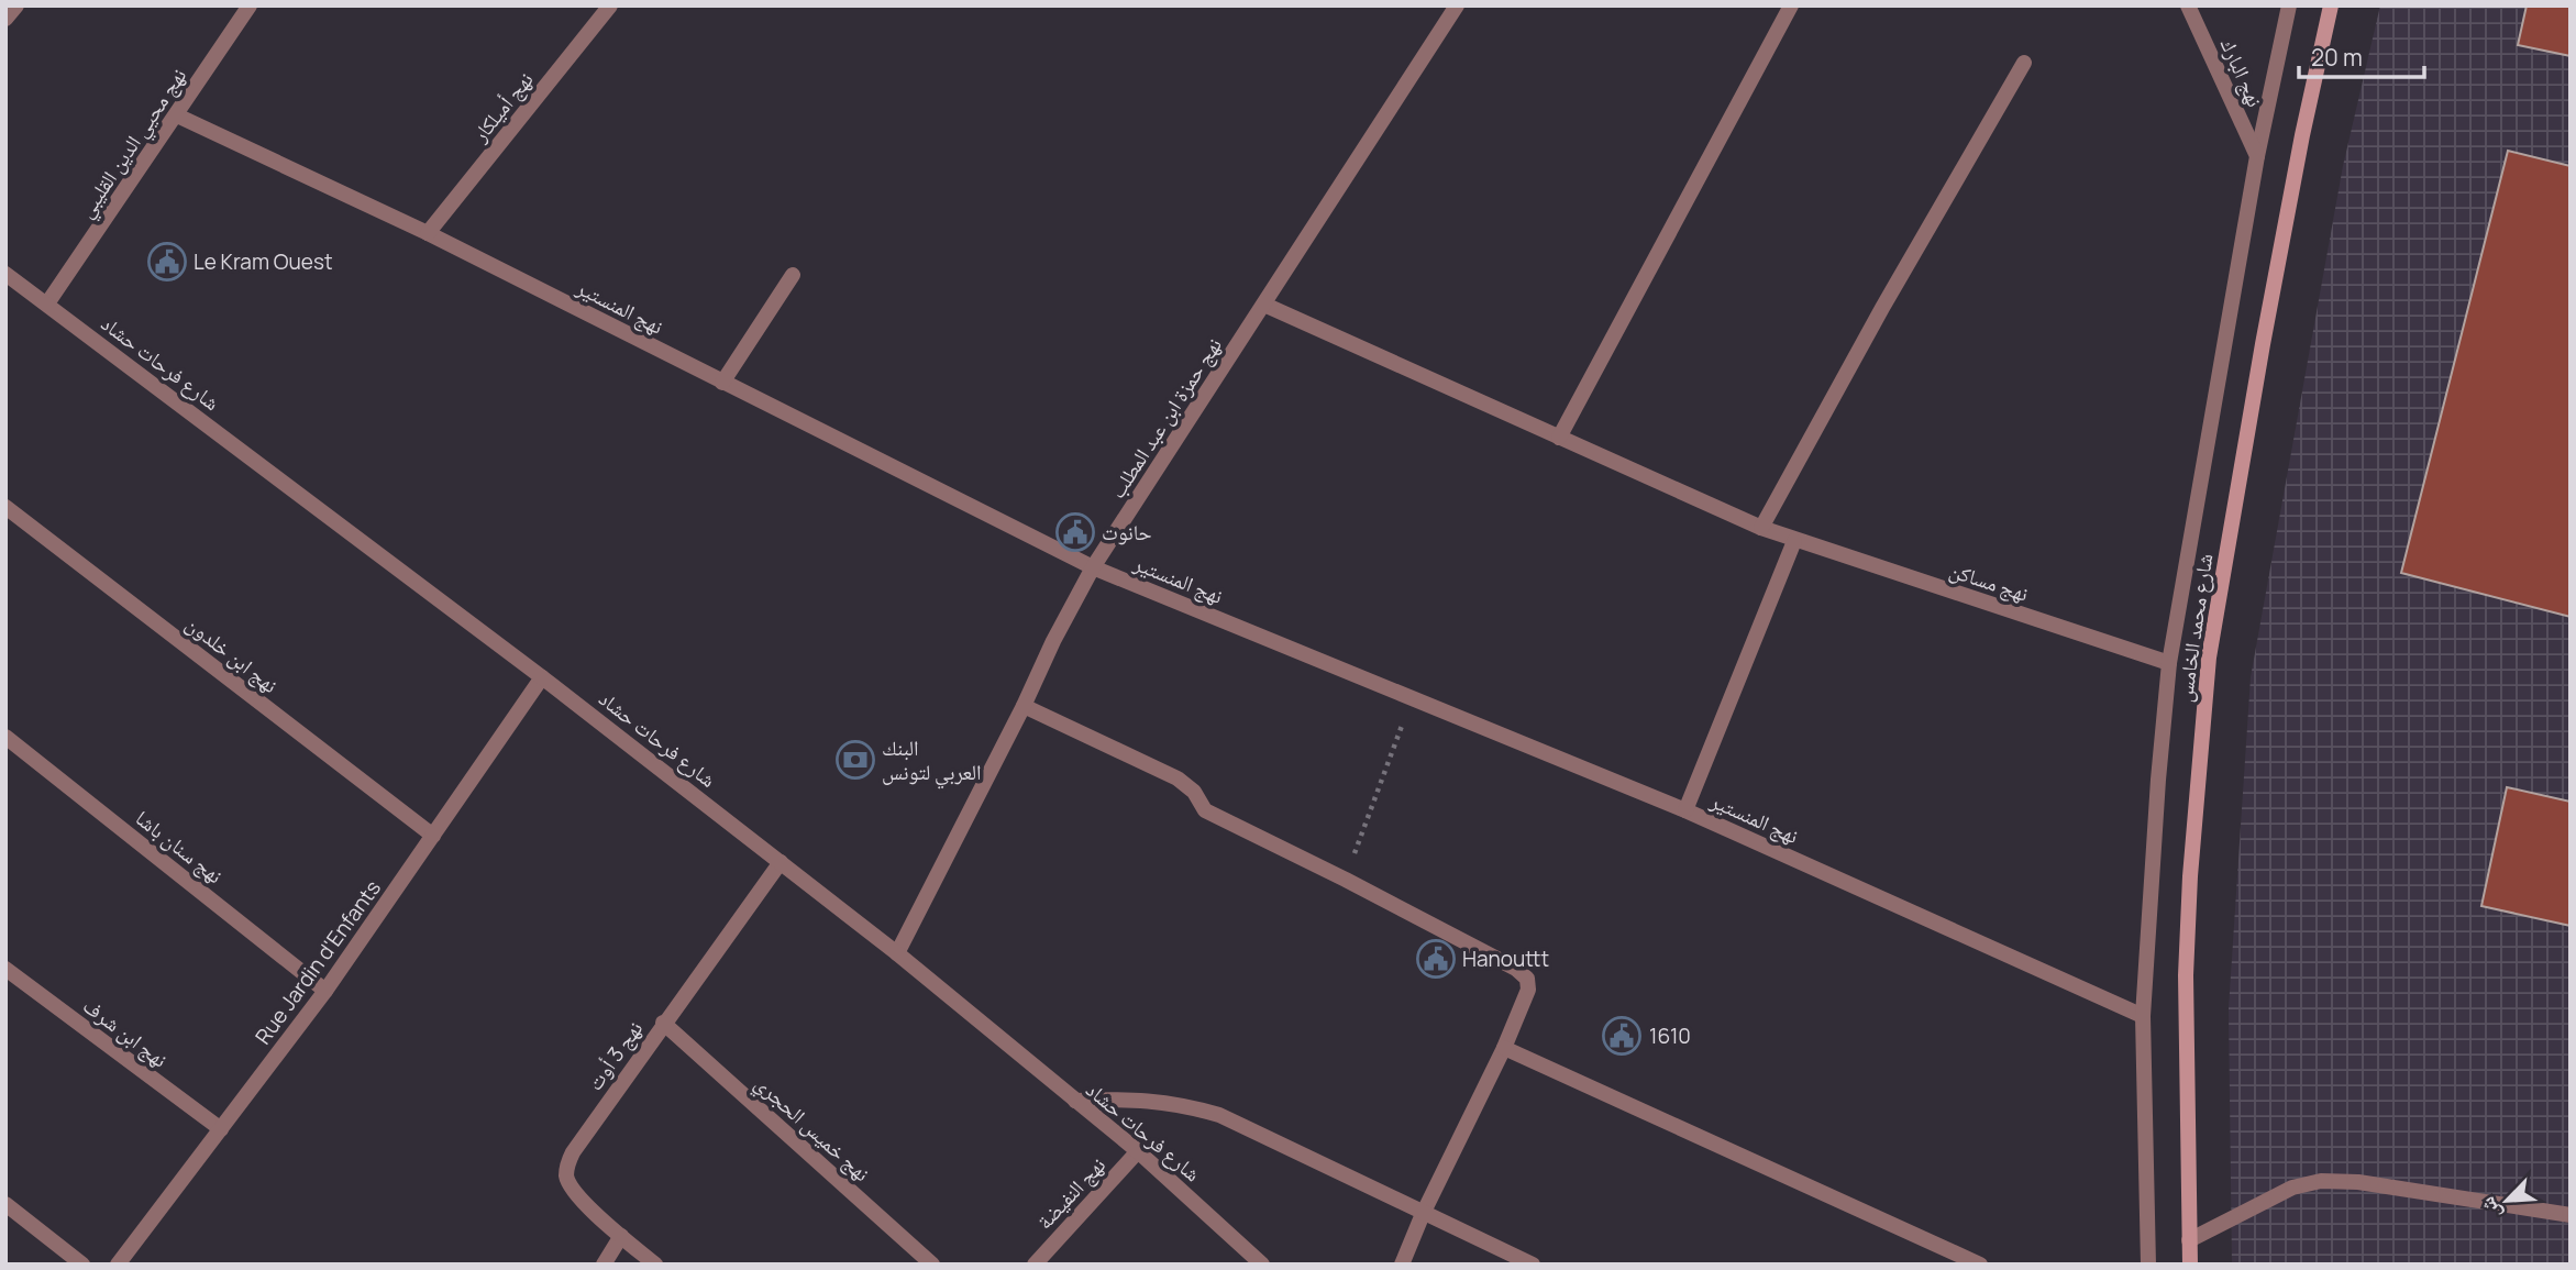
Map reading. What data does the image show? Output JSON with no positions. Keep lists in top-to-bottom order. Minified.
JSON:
{"streets":{"main road":["شارع محمد الخامس"],"street":["نهج البارك","نهج أميلكار","نهج محيي الدين القليبي","نهج المنستير","شارع فرحات حشاد","نهج حمزة ابن عبد المطلب","نهج مساكن","نهج ابن خلدون","نهج سنان باشا","Rue Jardin d'Enfants","نهج ابن شرف","نهج 3 أوت","نهج خميس الحجري","نهج النفيضة"]},"crossings":[["نهج أميلكار","نهج المنستير"],["نهج محيي الدين القليبي","نهج المنستير"],["نهج محيي الدين القليبي","شارع فرحات حشاد"],["نهج المنستير","نهج حمزة ابن عبد المطلب"],["شارع فرحات حشاد","نهج حمزة ابن عبد المطلب"],["شارع فرحات حشاد","Rue Jardin d'Enfants"],["شارع فرحات حشاد","نهج 3 أوت"],["شارع فرحات حشاد","نهج النفيضة"],["نهج حمزة ابن عبد المطلب","نهج مساكن"],["نهج ابن خلدون","Rue Jardin d'Enfants"],["نهج سنان باشا","Rue Jardin d'Enfants"],["Rue Jardin d'Enfants","نهج ابن شرف"],["نهج 3 أوت","نهج خميس الحجري"]],"places":{"public building":["Le Kram Ouest","حانوت","Hanouttt","1610"],"bank":["البنك العربي لتونس"]},"scale_bar":"20 m","north":"bottom left"}
